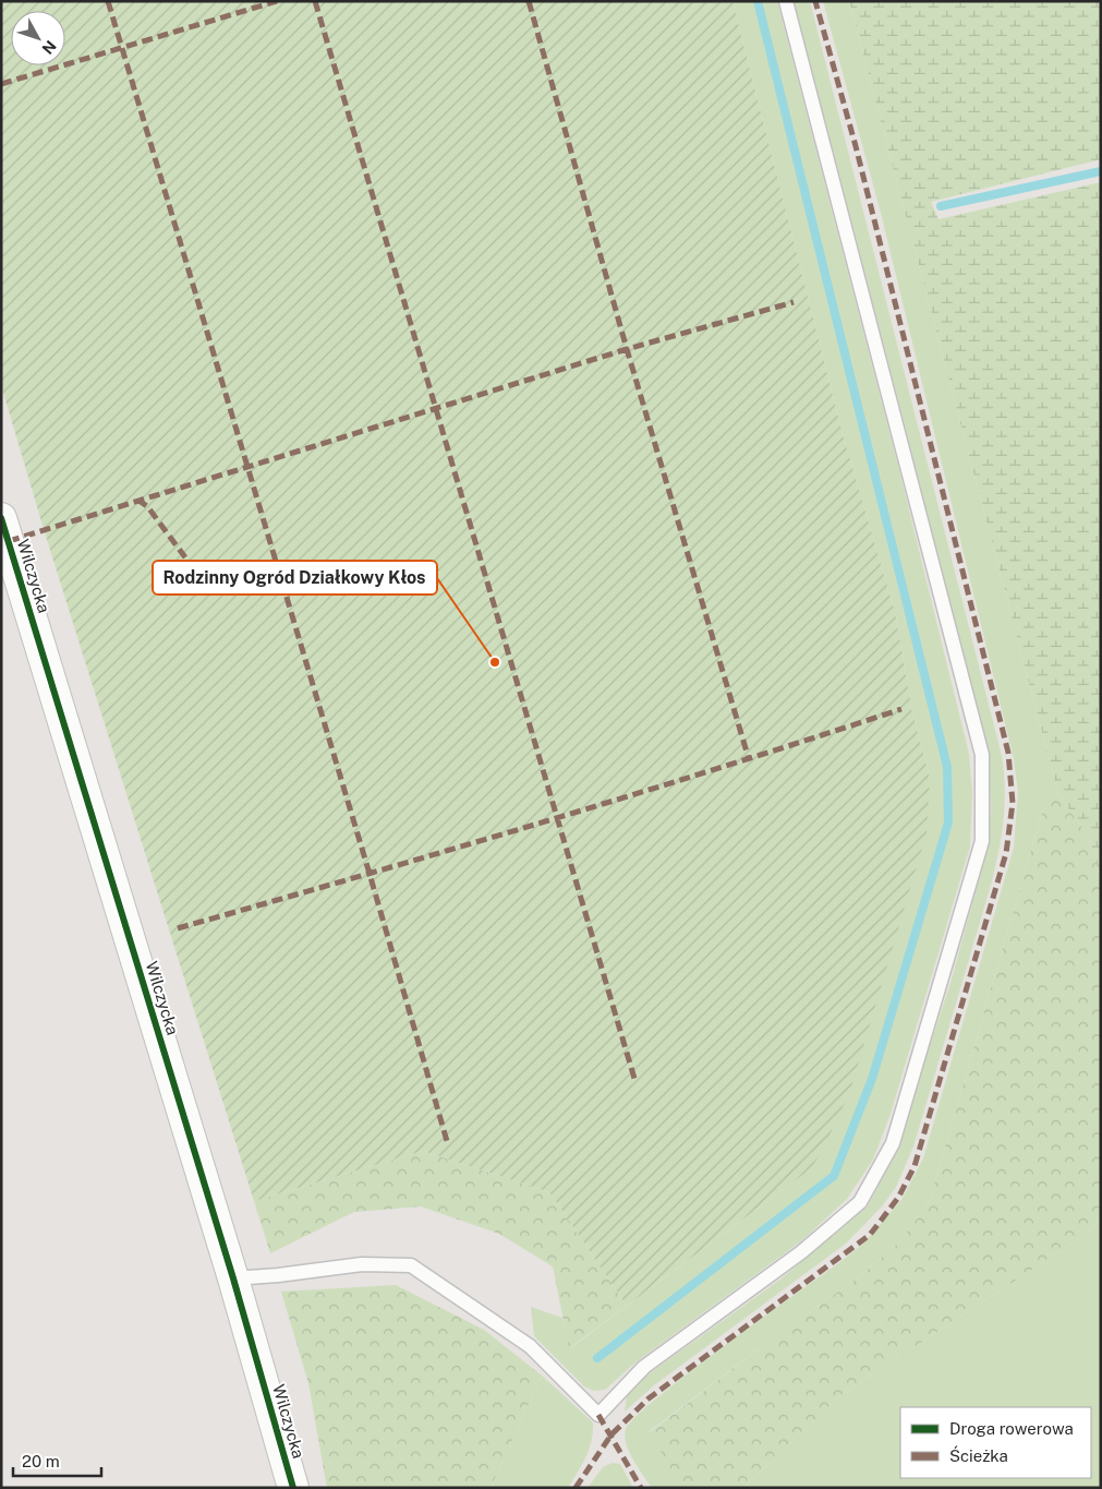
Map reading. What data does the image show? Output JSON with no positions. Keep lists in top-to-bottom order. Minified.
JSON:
{"streets":{"street":["Wilczycka"]},"places":["Rodzinny Ogród Działkowy Kłos"],"legend":["Droga rowerowa","Ścieżka"],"scale_bar":"20 m","north":"bottom right"}
